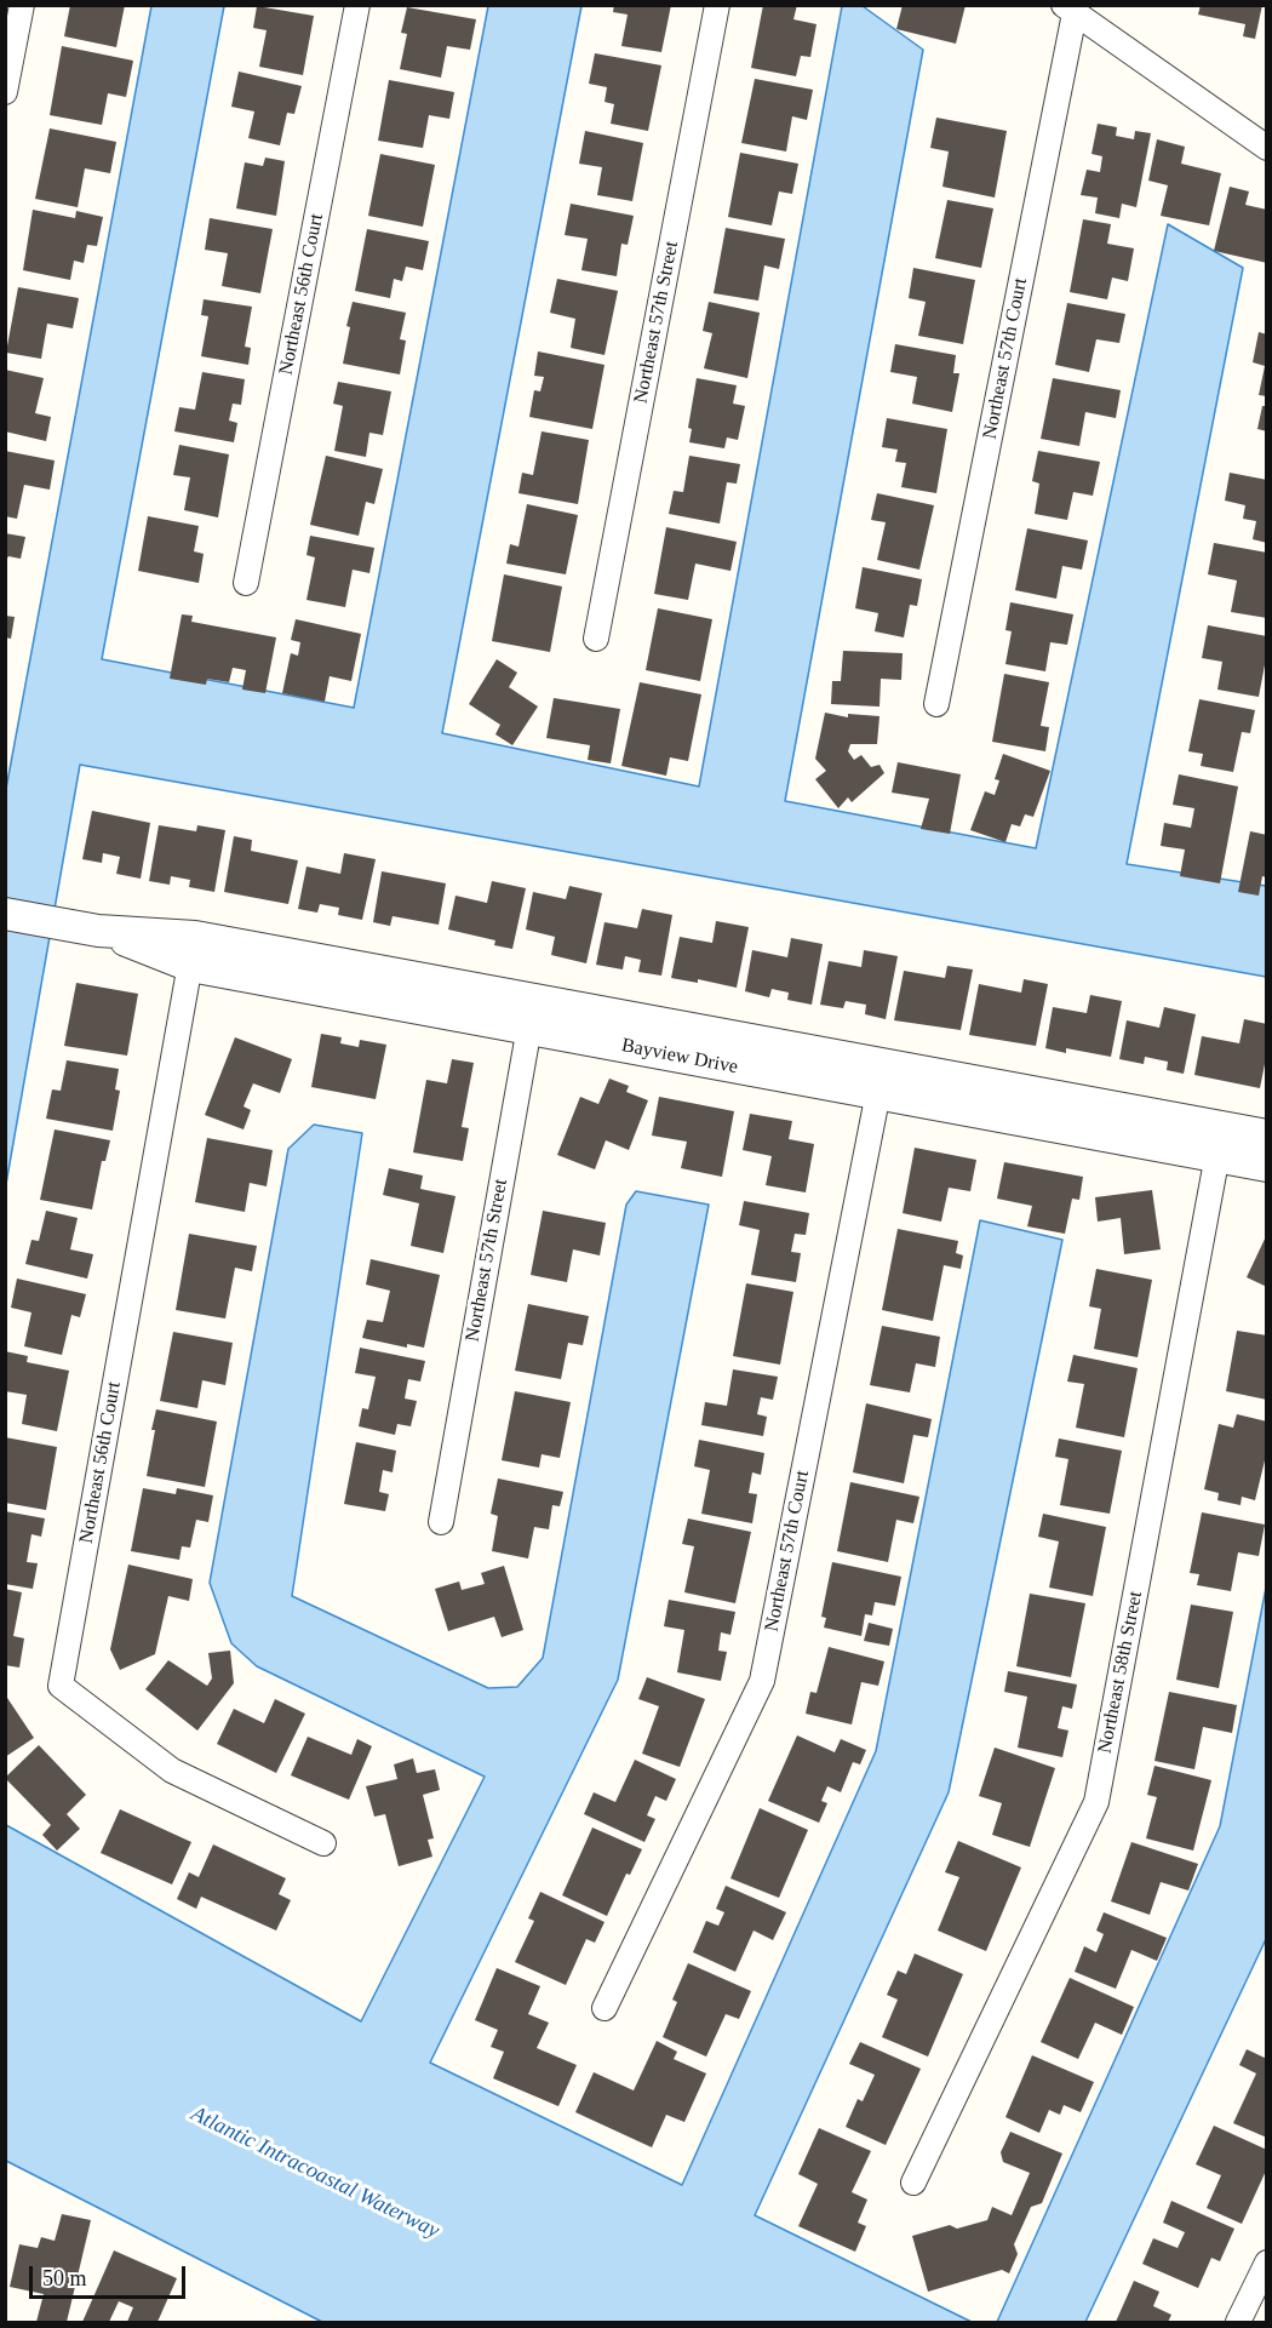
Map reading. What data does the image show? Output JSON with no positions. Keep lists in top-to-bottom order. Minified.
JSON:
{"streets":{"street":["Northeast 56th Court","Northeast 57th Street","Northeast 57th Court","Bayview Drive","Northeast 58th Street"]},"crossings":[["Northeast 56th Court","Bayview Drive"],["Northeast 57th Street","Bayview Drive"],["Northeast 57th Court","Bayview Drive"],["Bayview Drive","Northeast 58th Street"]],"water":["Atlantic Intracoastal Waterway"],"scale_bar":"50 m"}
